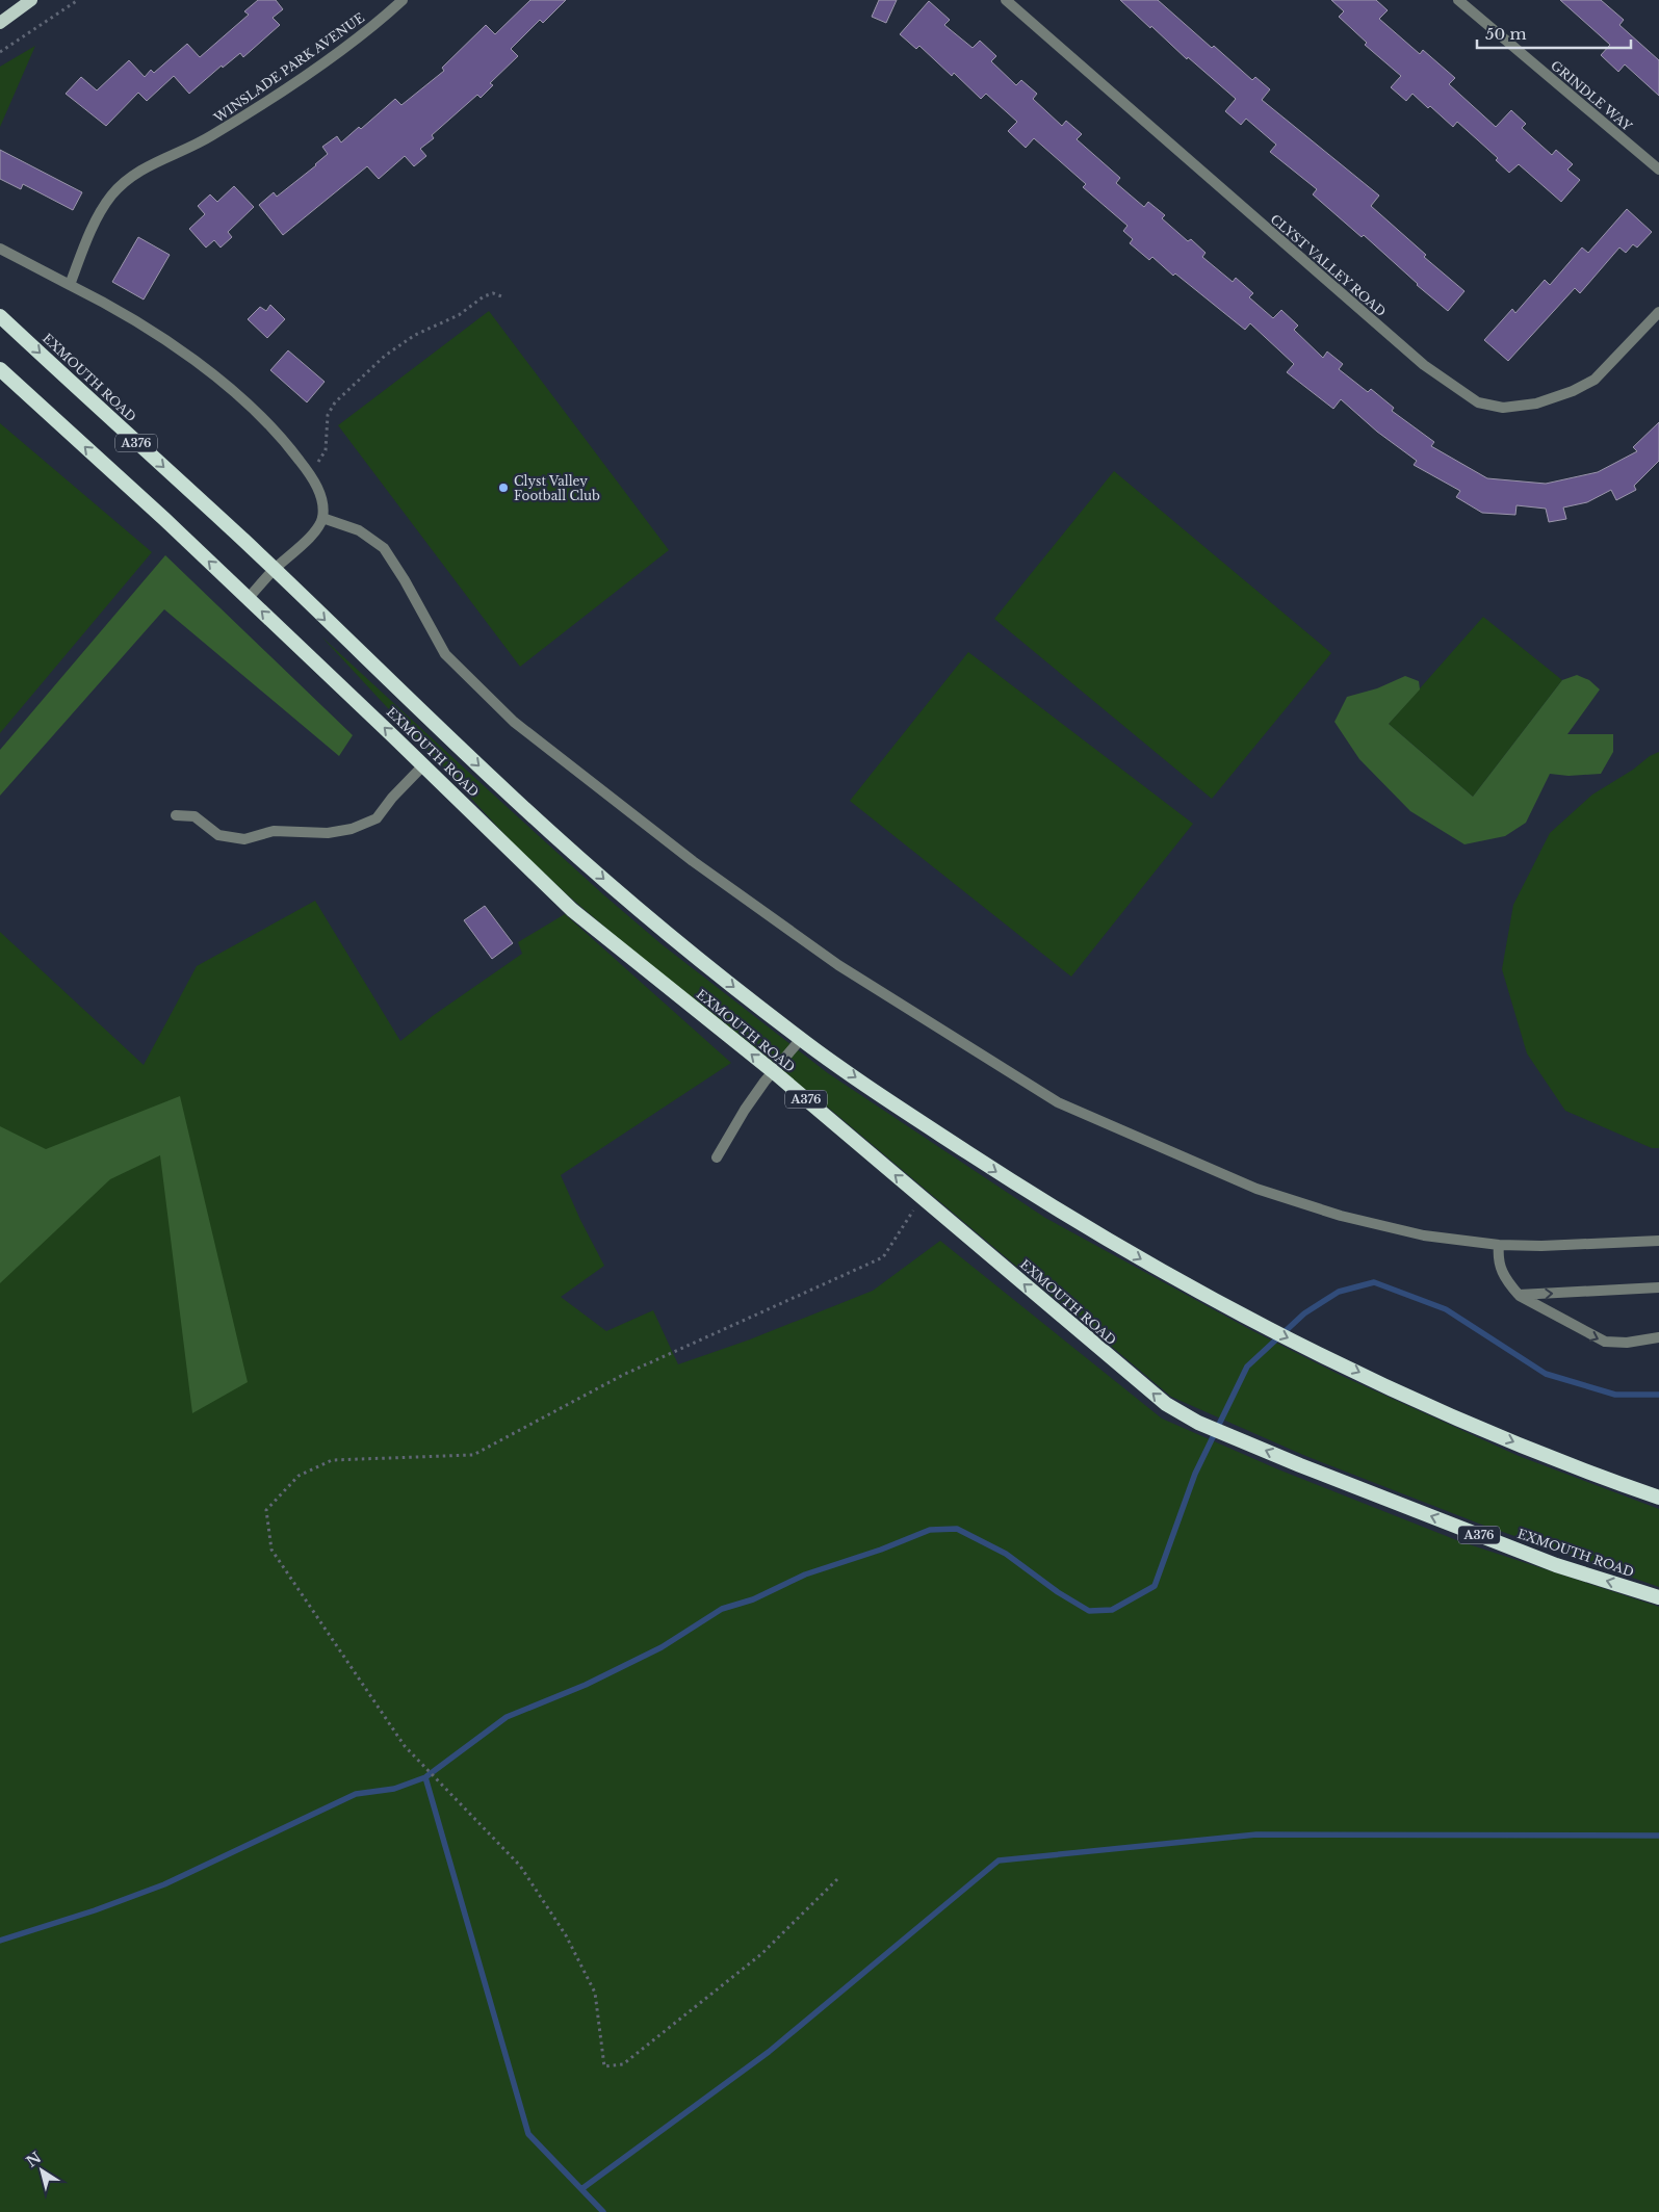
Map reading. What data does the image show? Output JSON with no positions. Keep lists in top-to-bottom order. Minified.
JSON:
{"streets":{"highway":["EXMOUTH ROAD","A376"],"street":["WINSLADE PARK AVENUE","GRINDLE WAY","CLYST VALLEY ROAD"]},"places":["Clyst Valley Football Club"],"scale_bar":"50 m","north":"top left"}
